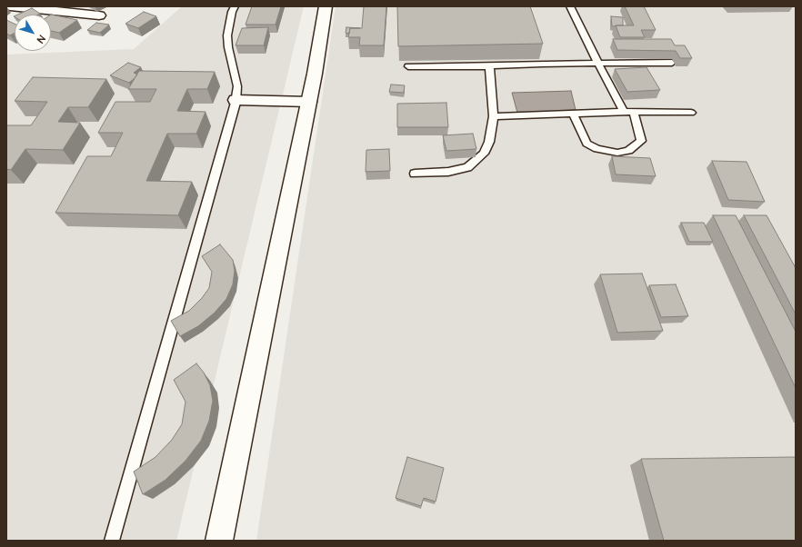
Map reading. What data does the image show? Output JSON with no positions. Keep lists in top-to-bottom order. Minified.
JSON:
{"north":"bottom right"}
